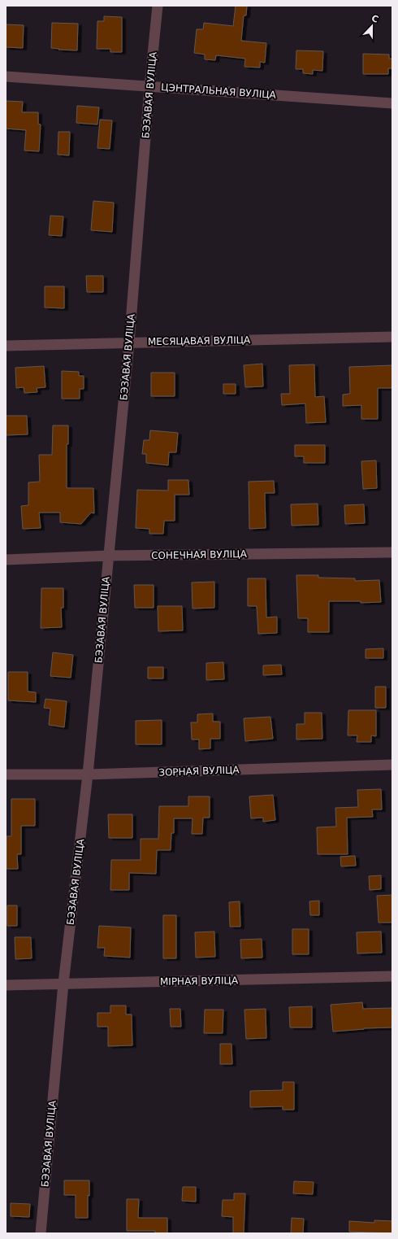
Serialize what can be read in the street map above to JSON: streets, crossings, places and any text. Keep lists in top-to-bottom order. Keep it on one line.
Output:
{"streets":{"street":["ЦЭНТРАЛЬНАЯ ВУЛІЦА","БЭЗАВАЯ ВУЛІЦА","МЕСЯЦАВАЯ ВУЛІЦА","СОНЕЧНАЯ ВУЛІЦА","ЗОРНАЯ ВУЛІЦА","МІРНАЯ ВУЛІЦА"]},"crossings":[["ЦЭНТРАЛЬНАЯ ВУЛІЦА","БЭЗАВАЯ ВУЛІЦА"],["БЭЗАВАЯ ВУЛІЦА","МЕСЯЦАВАЯ ВУЛІЦА"],["БЭЗАВАЯ ВУЛІЦА","СОНЕЧНАЯ ВУЛІЦА"],["БЭЗАВАЯ ВУЛІЦА","ЗОРНАЯ ВУЛІЦА"],["БЭЗАВАЯ ВУЛІЦА","МІРНАЯ ВУЛІЦА"]],"north":"top"}
